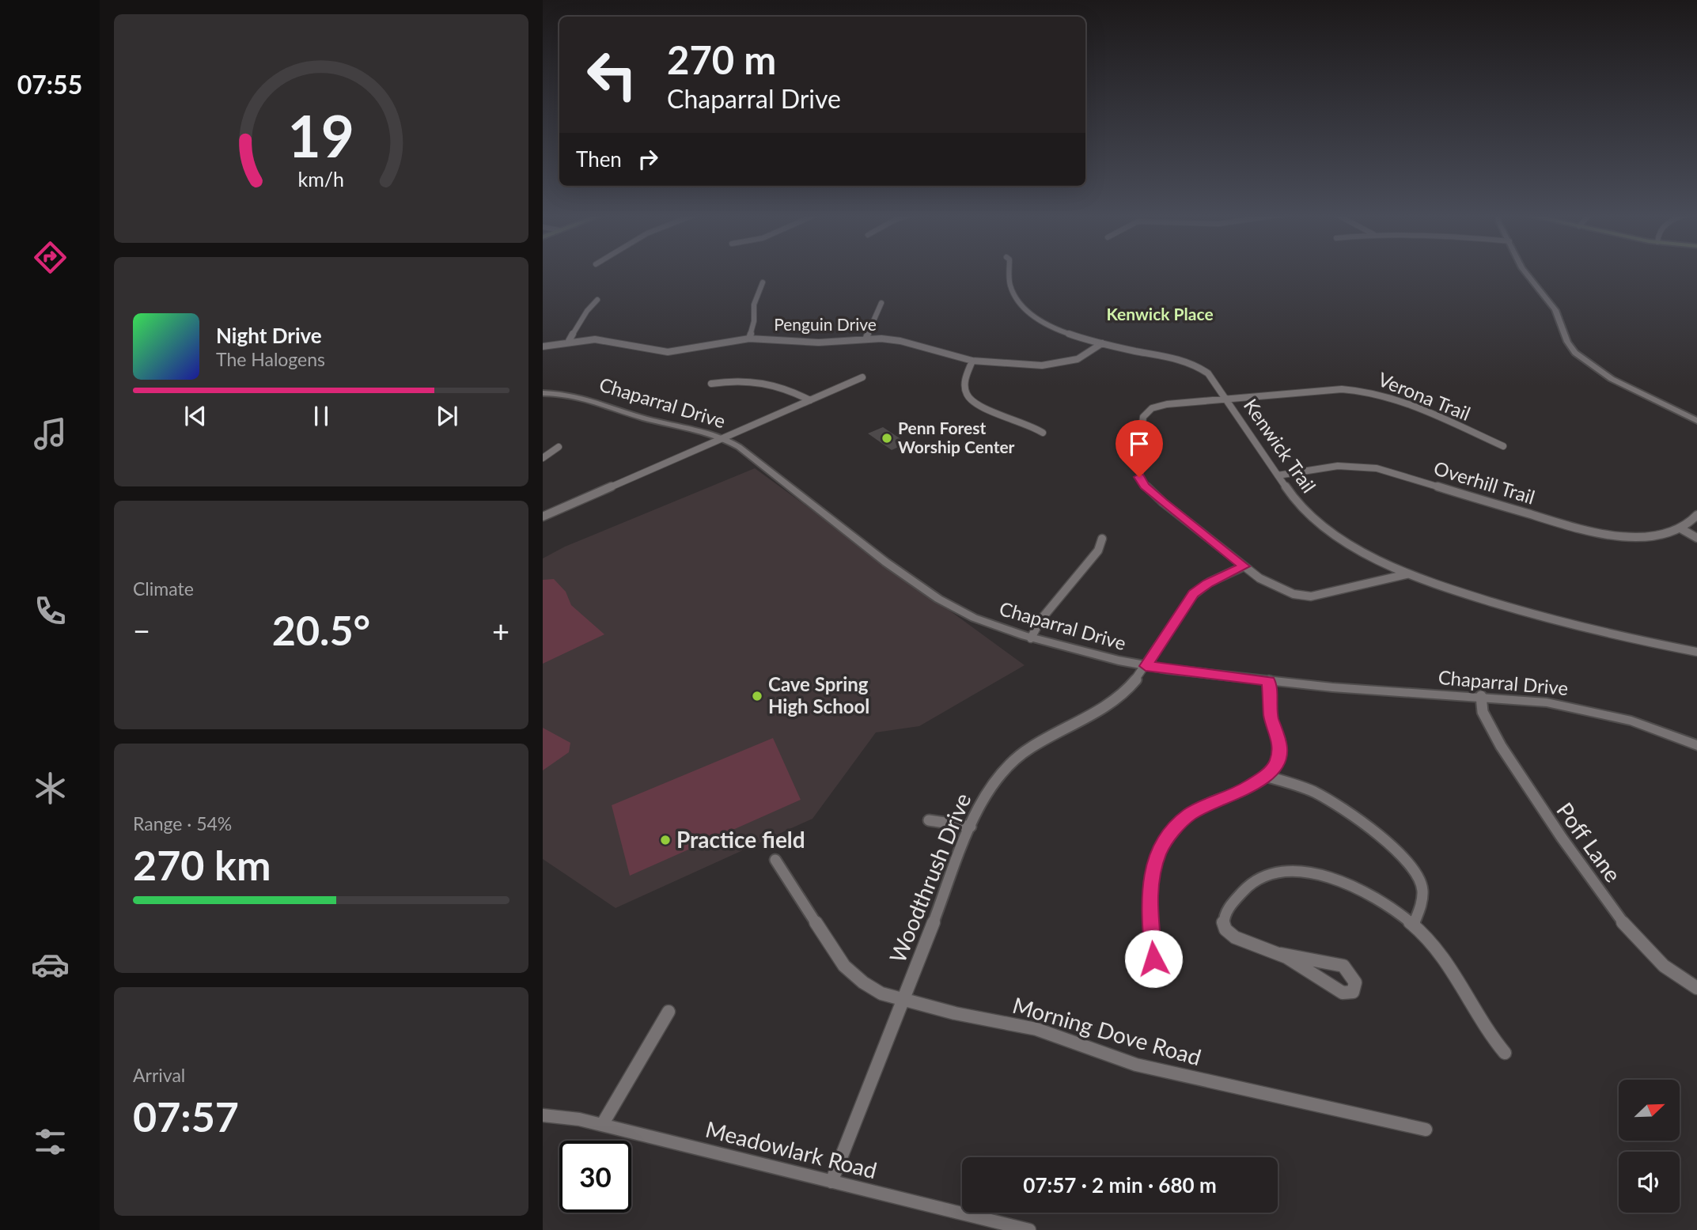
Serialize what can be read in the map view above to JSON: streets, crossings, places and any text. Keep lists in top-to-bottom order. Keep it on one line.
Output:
{"streets":{"street":["Penguin Drive","Verona Trail","Chaparral Drive","Kenwick Trail","Overhill Trail","Poff Lane","Woodthrush Drive","Morning Dove Road","Meadowlark Road"]},"crossings":[["Penguin Drive","Kenwick Trail"],["Verona Trail","Kenwick Trail"],["Verona Trail","Woodthrush Drive"],["Chaparral Drive","Poff Lane"],["Chaparral Drive","Woodthrush Drive"],["Kenwick Trail","Overhill Trail"],["Woodthrush Drive","Morning Dove Road"],["Woodthrush Drive","Meadowlark Road"]],"districts":["Kenwick Place"],"places":["Penn Forest Worship Center","Cave Spring High School","Practice field"],"north":"top right","page":{"tabs":"07:55","turn":["270 m","Chaparral Drive"],"then":"Then","song":["Night Drive","The Halogens"],"tile":["Climate",["Range · 54%","270 km"],["Arrival","07:57"]],"heat":["−","20.5°","+"],"limit":"30","trip":"07:57 · 2 min · 680 m","gauge":["19","km/h"]}}
